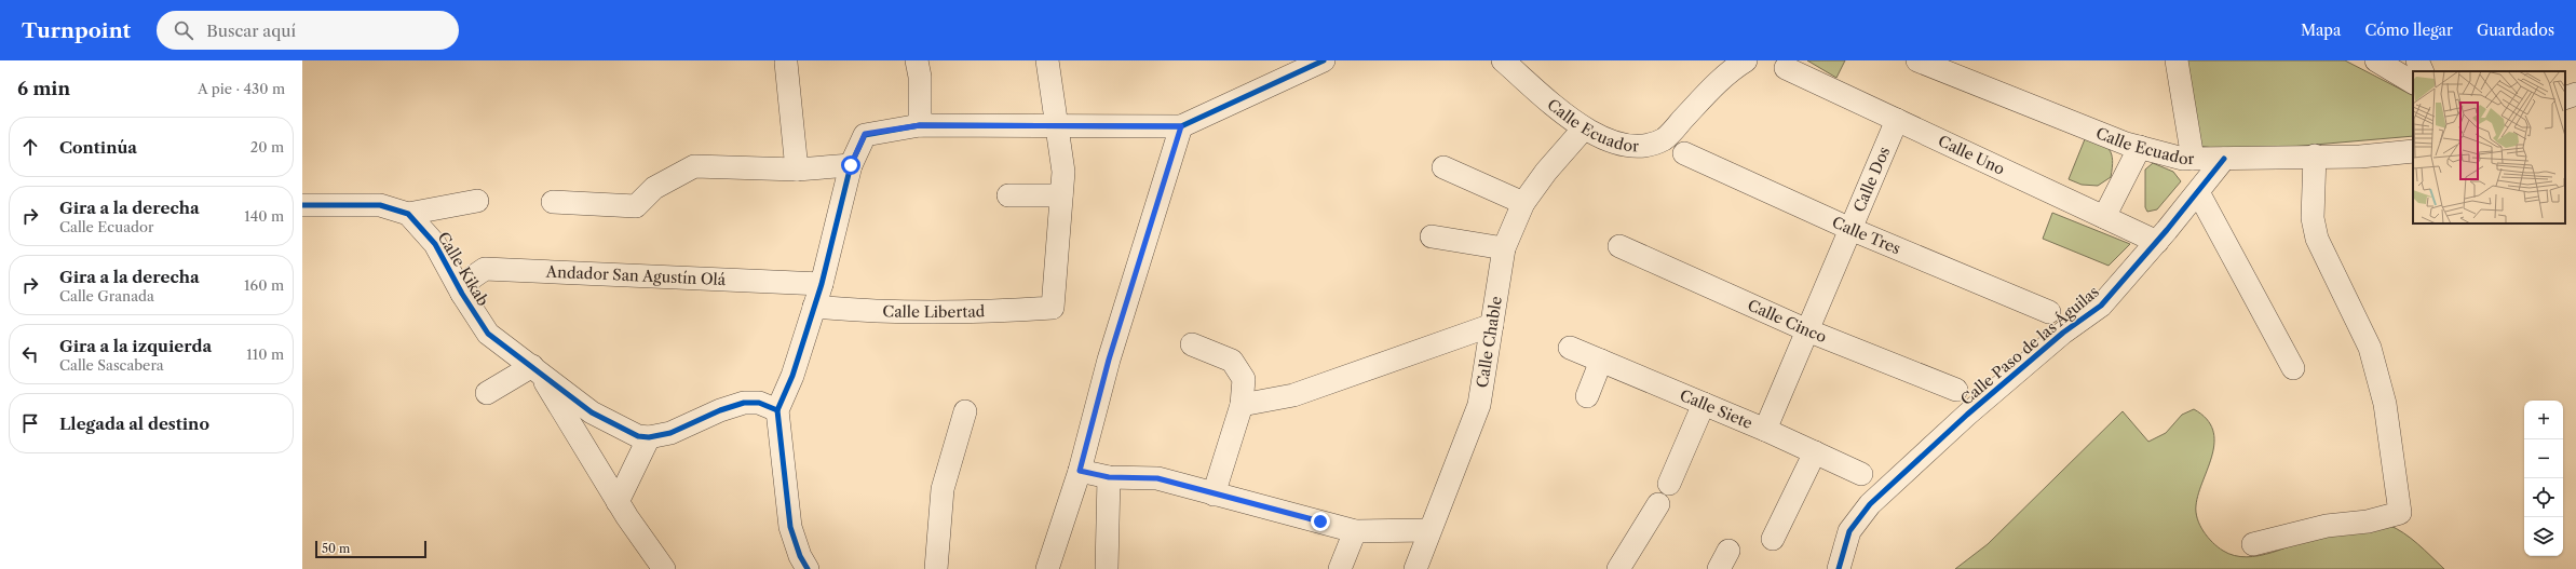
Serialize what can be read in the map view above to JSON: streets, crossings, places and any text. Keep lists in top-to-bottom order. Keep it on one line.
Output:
{"streets":{"street":["Calle Ecuador","Calle Uno","Calle Dos","Calle Tres","Calle Kikab","Andador San Agustín Olá","Calle Libertad","Calle Cinco","Calle Chable","Calle Paso de las Águilas","Calle Siete"]},"crossings":[["Calle Ecuador","Calle Chable"],["Calle Ecuador","Calle Paso de las Águilas"],["Calle Uno","Calle Dos"],["Calle Uno","Calle Paso de las Águilas"],["Calle Dos","Calle Tres"],["Calle Dos","Calle Cinco"],["Calle Dos","Calle Siete"],["Calle Kikab","Andador San Agustín Olá"]],"scale_bar":"50 m","page":{"header":"Turnpoint","search":"Buscar aquí","nav":["Mapa","Cómo llegar","Guardados"],"heading":["6 min","A pie · 430 m"],"list":[["Continúa","20 m"],["Gira a la derecha","Calle Ecuador","140 m"],["Gira a la derecha","Calle Granada","160 m"],["Gira a la izquierda","Calle Sascabera","110 m"],"Llegada al destino"],"map_buttons":["+","−"],"scale":"50 m"}}
